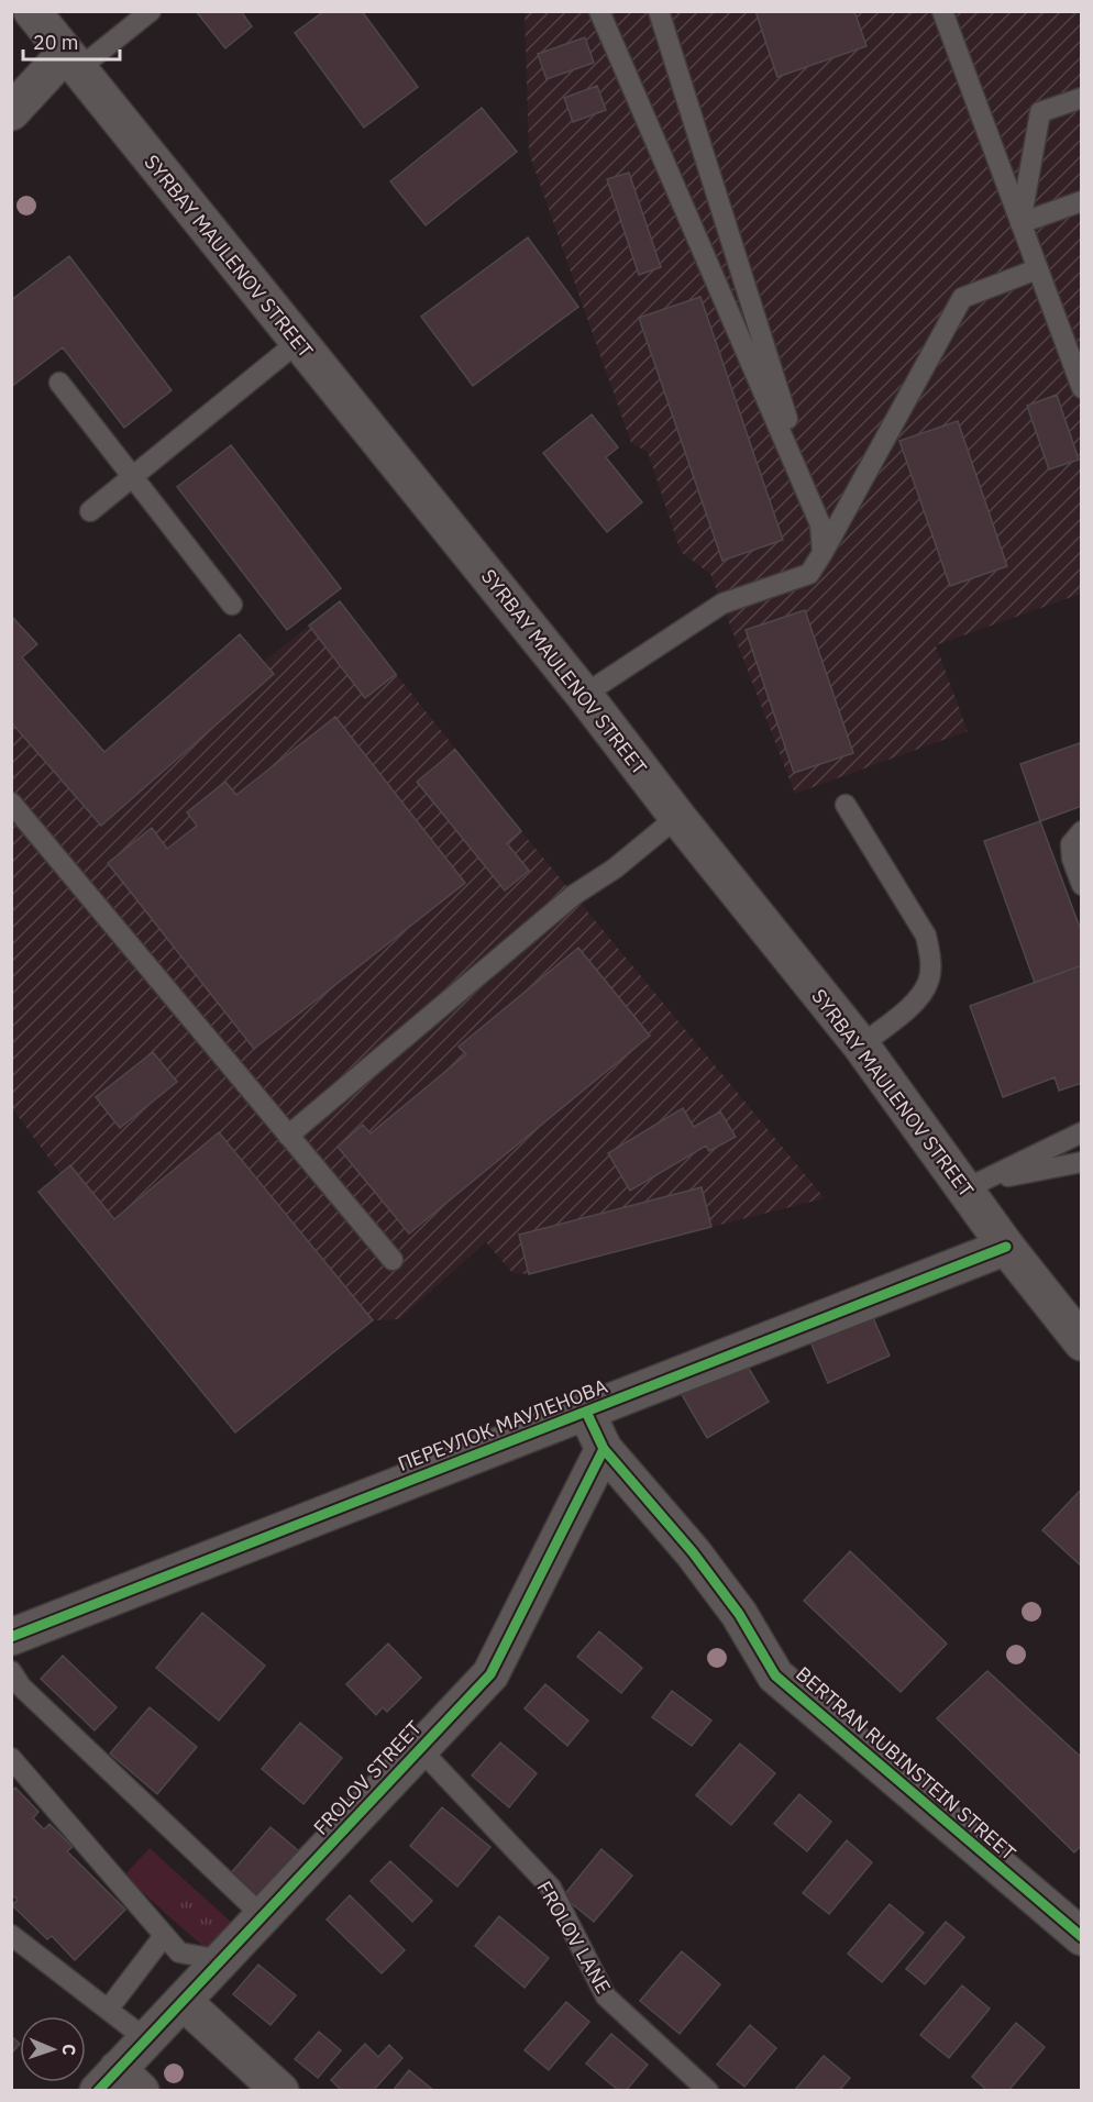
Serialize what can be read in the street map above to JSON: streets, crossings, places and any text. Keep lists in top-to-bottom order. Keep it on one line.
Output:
{"streets":{"street":["SYRBAY MAULENOV STREET","ПЕРЕУЛОК МАУЛЕНОВА","BERTRAN RUBINSTEIN STREET","FROLOV STREET"],"lane":["FROLOV LANE"]},"crossings":[["SYRBAY MAULENOV STREET","ПЕРЕУЛОК МАУЛЕНОВА"],["ПЕРЕУЛОК МАУЛЕНОВА","BERTRAN RUBINSTEIN STREET"],["BERTRAN RUBINSTEIN STREET","FROLOV STREET"],["FROLOV STREET","FROLOV LANE"]],"scale_bar":"20 m","north":"right"}
